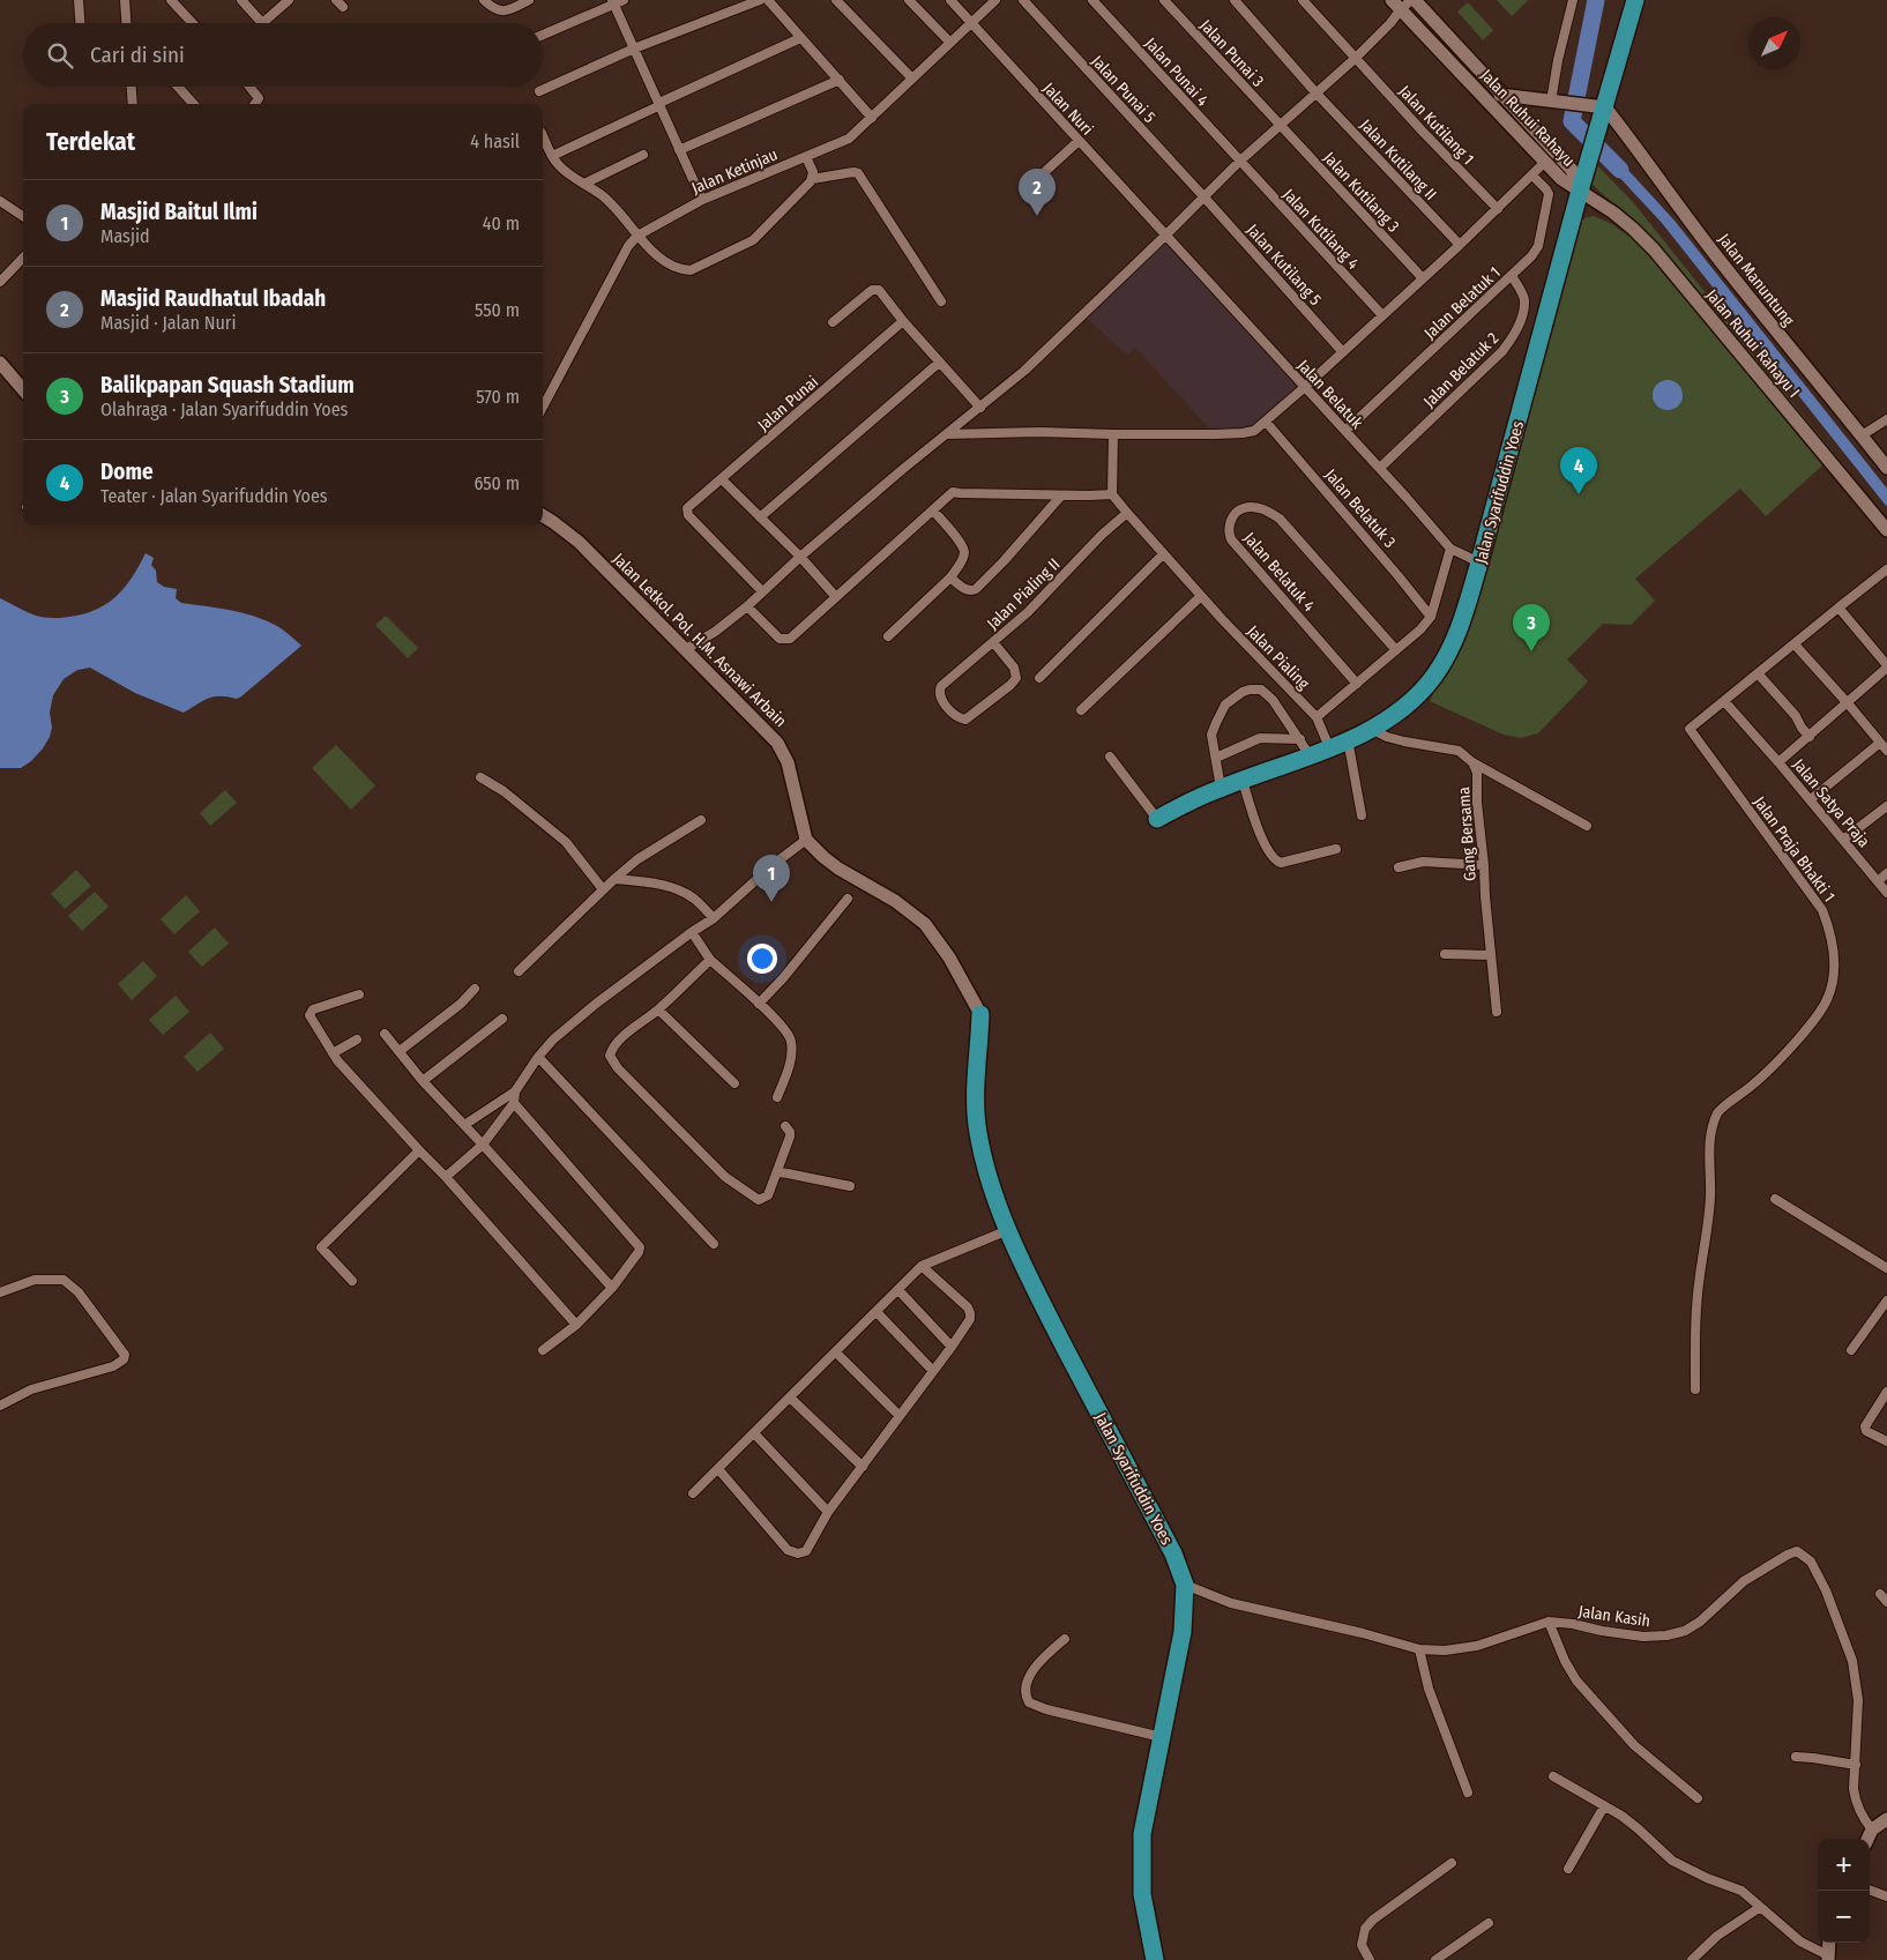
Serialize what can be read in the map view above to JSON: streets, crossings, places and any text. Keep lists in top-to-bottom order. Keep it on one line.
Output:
{"streets":{"highway":["Jalan Syarifuddin Yoes"],"street":["Jalan Punai 3","Jalan Punai 4","Jalan Punai 5","Jalan Nuri","Jalan Ruhui Rahayu","Jalan Kutilang 1","Jalan Kutilang II","Jalan Ketinjau","Jalan Kutilang 3","Jalan Kutilang 4","Jalan Kutilang 5","Jalan Manuntung","Jalan Belatuk 1","Jalan Ruhui Rahayu I","Jalan Belatuk 2","Jalan Belatuk","Jalan Punai","Jalan Belatuk 3","Jalan Belatuk 4","Jalan Pialing II","Jalan Letkol. Pol. H.M. Asnawi Arbain","Jalan Pialing","Jalan Satya Praja","Gang Bersama","Jalan Praja Bhakti 1","Jalan Kasih"]},"crossings":[["Jalan Punai 3","Jalan Kutilang 3"],["Jalan Punai 4","Jalan Kutilang 4"],["Jalan Punai 5","Jalan Kutilang 5"],["Jalan Nuri","Jalan Ketinjau"],["Jalan Nuri","Jalan Belatuk"],["Jalan Ruhui Rahayu","Jalan Manuntung"],["Jalan Ruhui Rahayu","Jalan Ruhui Rahayu I"],["Jalan Ruhui Rahayu","Jalan Syarifuddin Yoes"],["Jalan Manuntung","Jalan Syarifuddin Yoes"],["Jalan Belatuk 1","Jalan Belatuk 2"],["Jalan Belatuk 1","Jalan Belatuk"],["Jalan Ruhui Rahayu I","Jalan Syarifuddin Yoes"],["Jalan Belatuk 2","Jalan Belatuk"],["Jalan Belatuk","Jalan Syarifuddin Yoes"],["Jalan Syarifuddin Yoes","Jalan Kasih"],["Jalan Pialing II","Jalan Pialing"]],"north":"top right","page":{"search":"Cari di sini","heading":["Terdekat","4 hasil"],"pins":["2","4","3","1"],"list":[{"mark":"1","name":"Masjid Baitul Ilmi","note":"Masjid","value":"40 m"},{"mark":"2","name":"Masjid Raudhatul Ibadah","note":"Masjid · Jalan Nuri","value":"550 m"},{"mark":"3","name":"Balikpapan Squash Stadium","note":"Olahraga · Jalan Syarifuddin Yoes","value":"570 m"},{"mark":"4","name":"Dome","note":"Teater · Jalan Syarifuddin Yoes","value":"650 m"}],"map_buttons":["+","−"]}}
